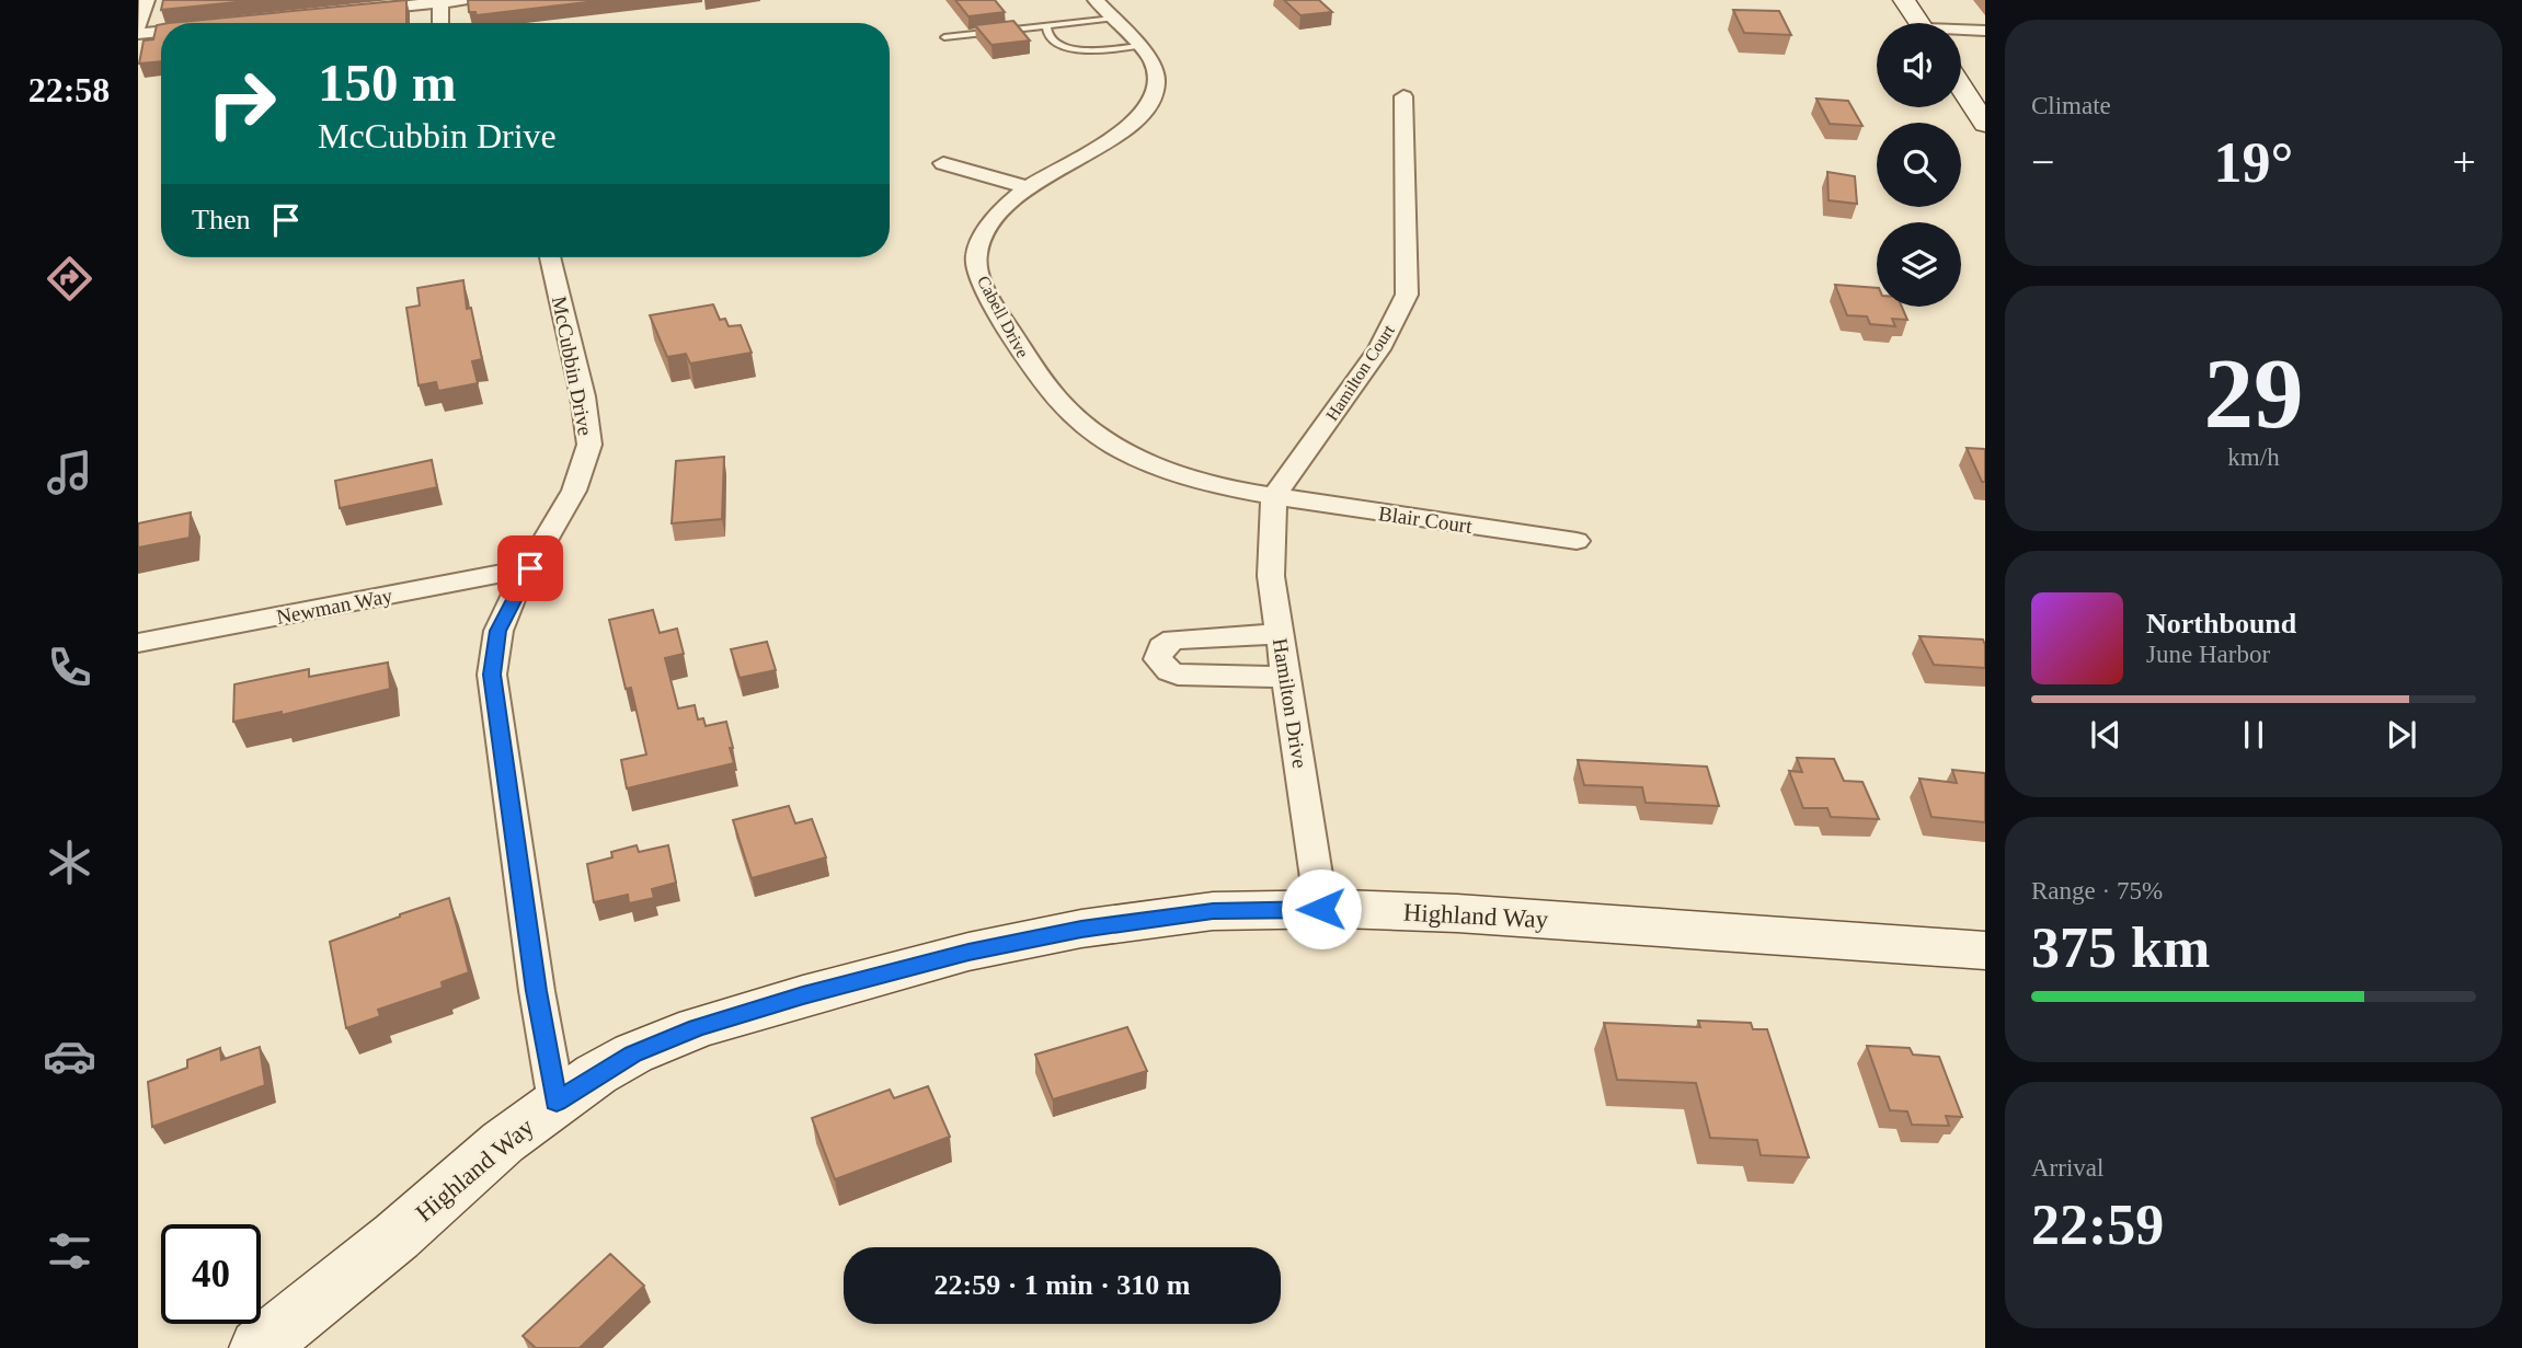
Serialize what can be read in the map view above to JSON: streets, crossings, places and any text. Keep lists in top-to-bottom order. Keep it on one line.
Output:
{"streets":{"street":["Cabell Drive","McCubbin Drive","Hamilton Court","Blair Court","Newman Way","Hamilton Drive","Highland Way"]},"crossings":[["Cabell Drive","Hamilton Court"],["Cabell Drive","Blair Court"],["Cabell Drive","Hamilton Drive"],["McCubbin Drive","Newman Way"],["McCubbin Drive","Highland Way"],["Hamilton Court","Blair Court"],["Hamilton Court","Hamilton Drive"],["Blair Court","Hamilton Drive"],["Hamilton Drive","Highland Way"]],"page":{"tabs":"22:58","tile":["Climate",["29","km/h"],["Range · 75%","375 km"],["Arrival","22:59"]],"turn":["150 m","McCubbin Drive"],"heat":["−","19°","+"],"then":"Then","song":["Northbound","June Harbor"],"limit":"40","trip":"22:59 · 1 min · 310 m"}}
